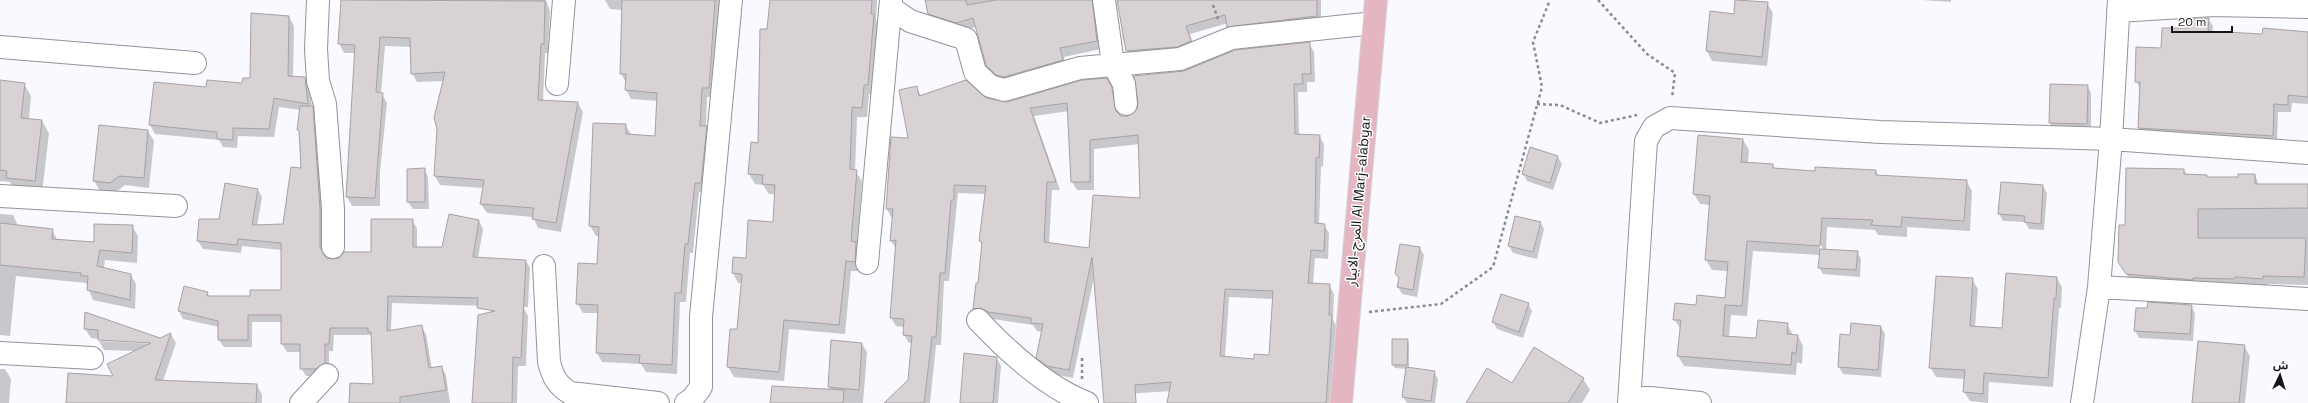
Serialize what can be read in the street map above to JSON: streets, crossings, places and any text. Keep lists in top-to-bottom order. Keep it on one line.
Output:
{"streets":{"main road":["المرج-الابيار Al Marj-alabyar"]},"scale_bar":"20 m","north":"top"}
